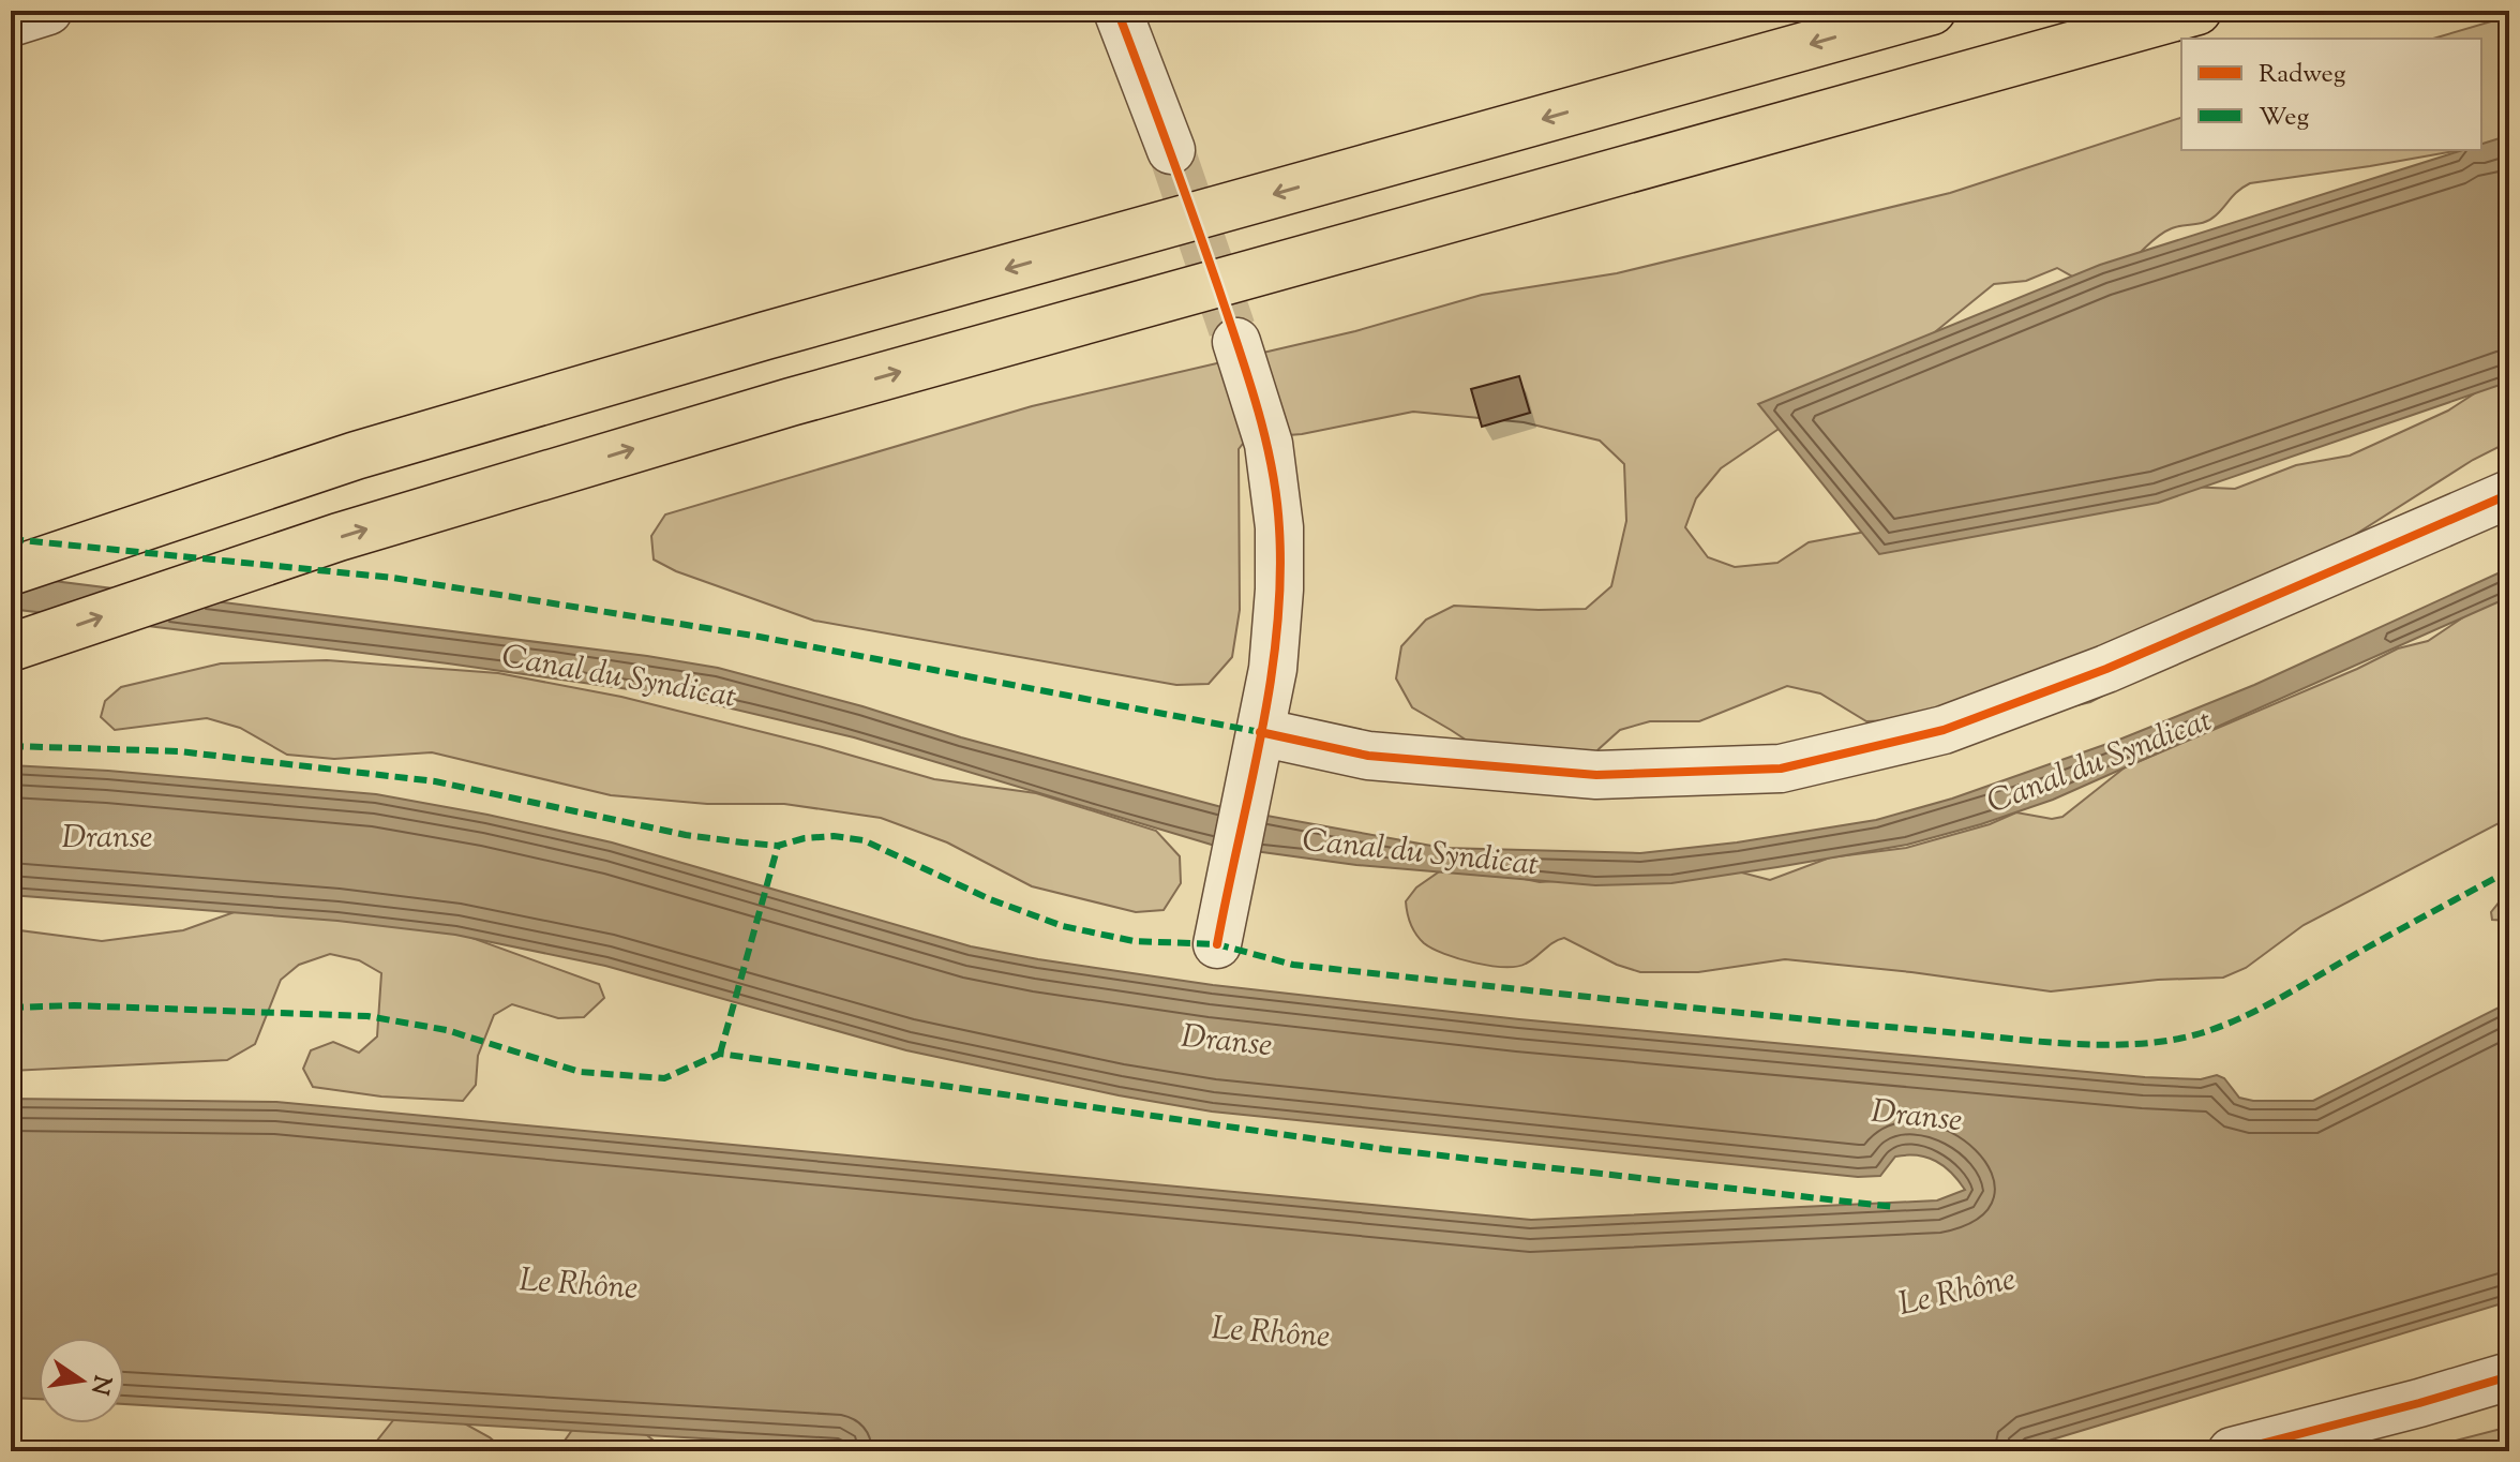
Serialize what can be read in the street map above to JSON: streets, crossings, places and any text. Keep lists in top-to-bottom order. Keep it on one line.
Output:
{"water":["Canal du Syndicat","Dranse","Le Rhône"],"legend":["Radweg","Weg"],"north":"right"}
